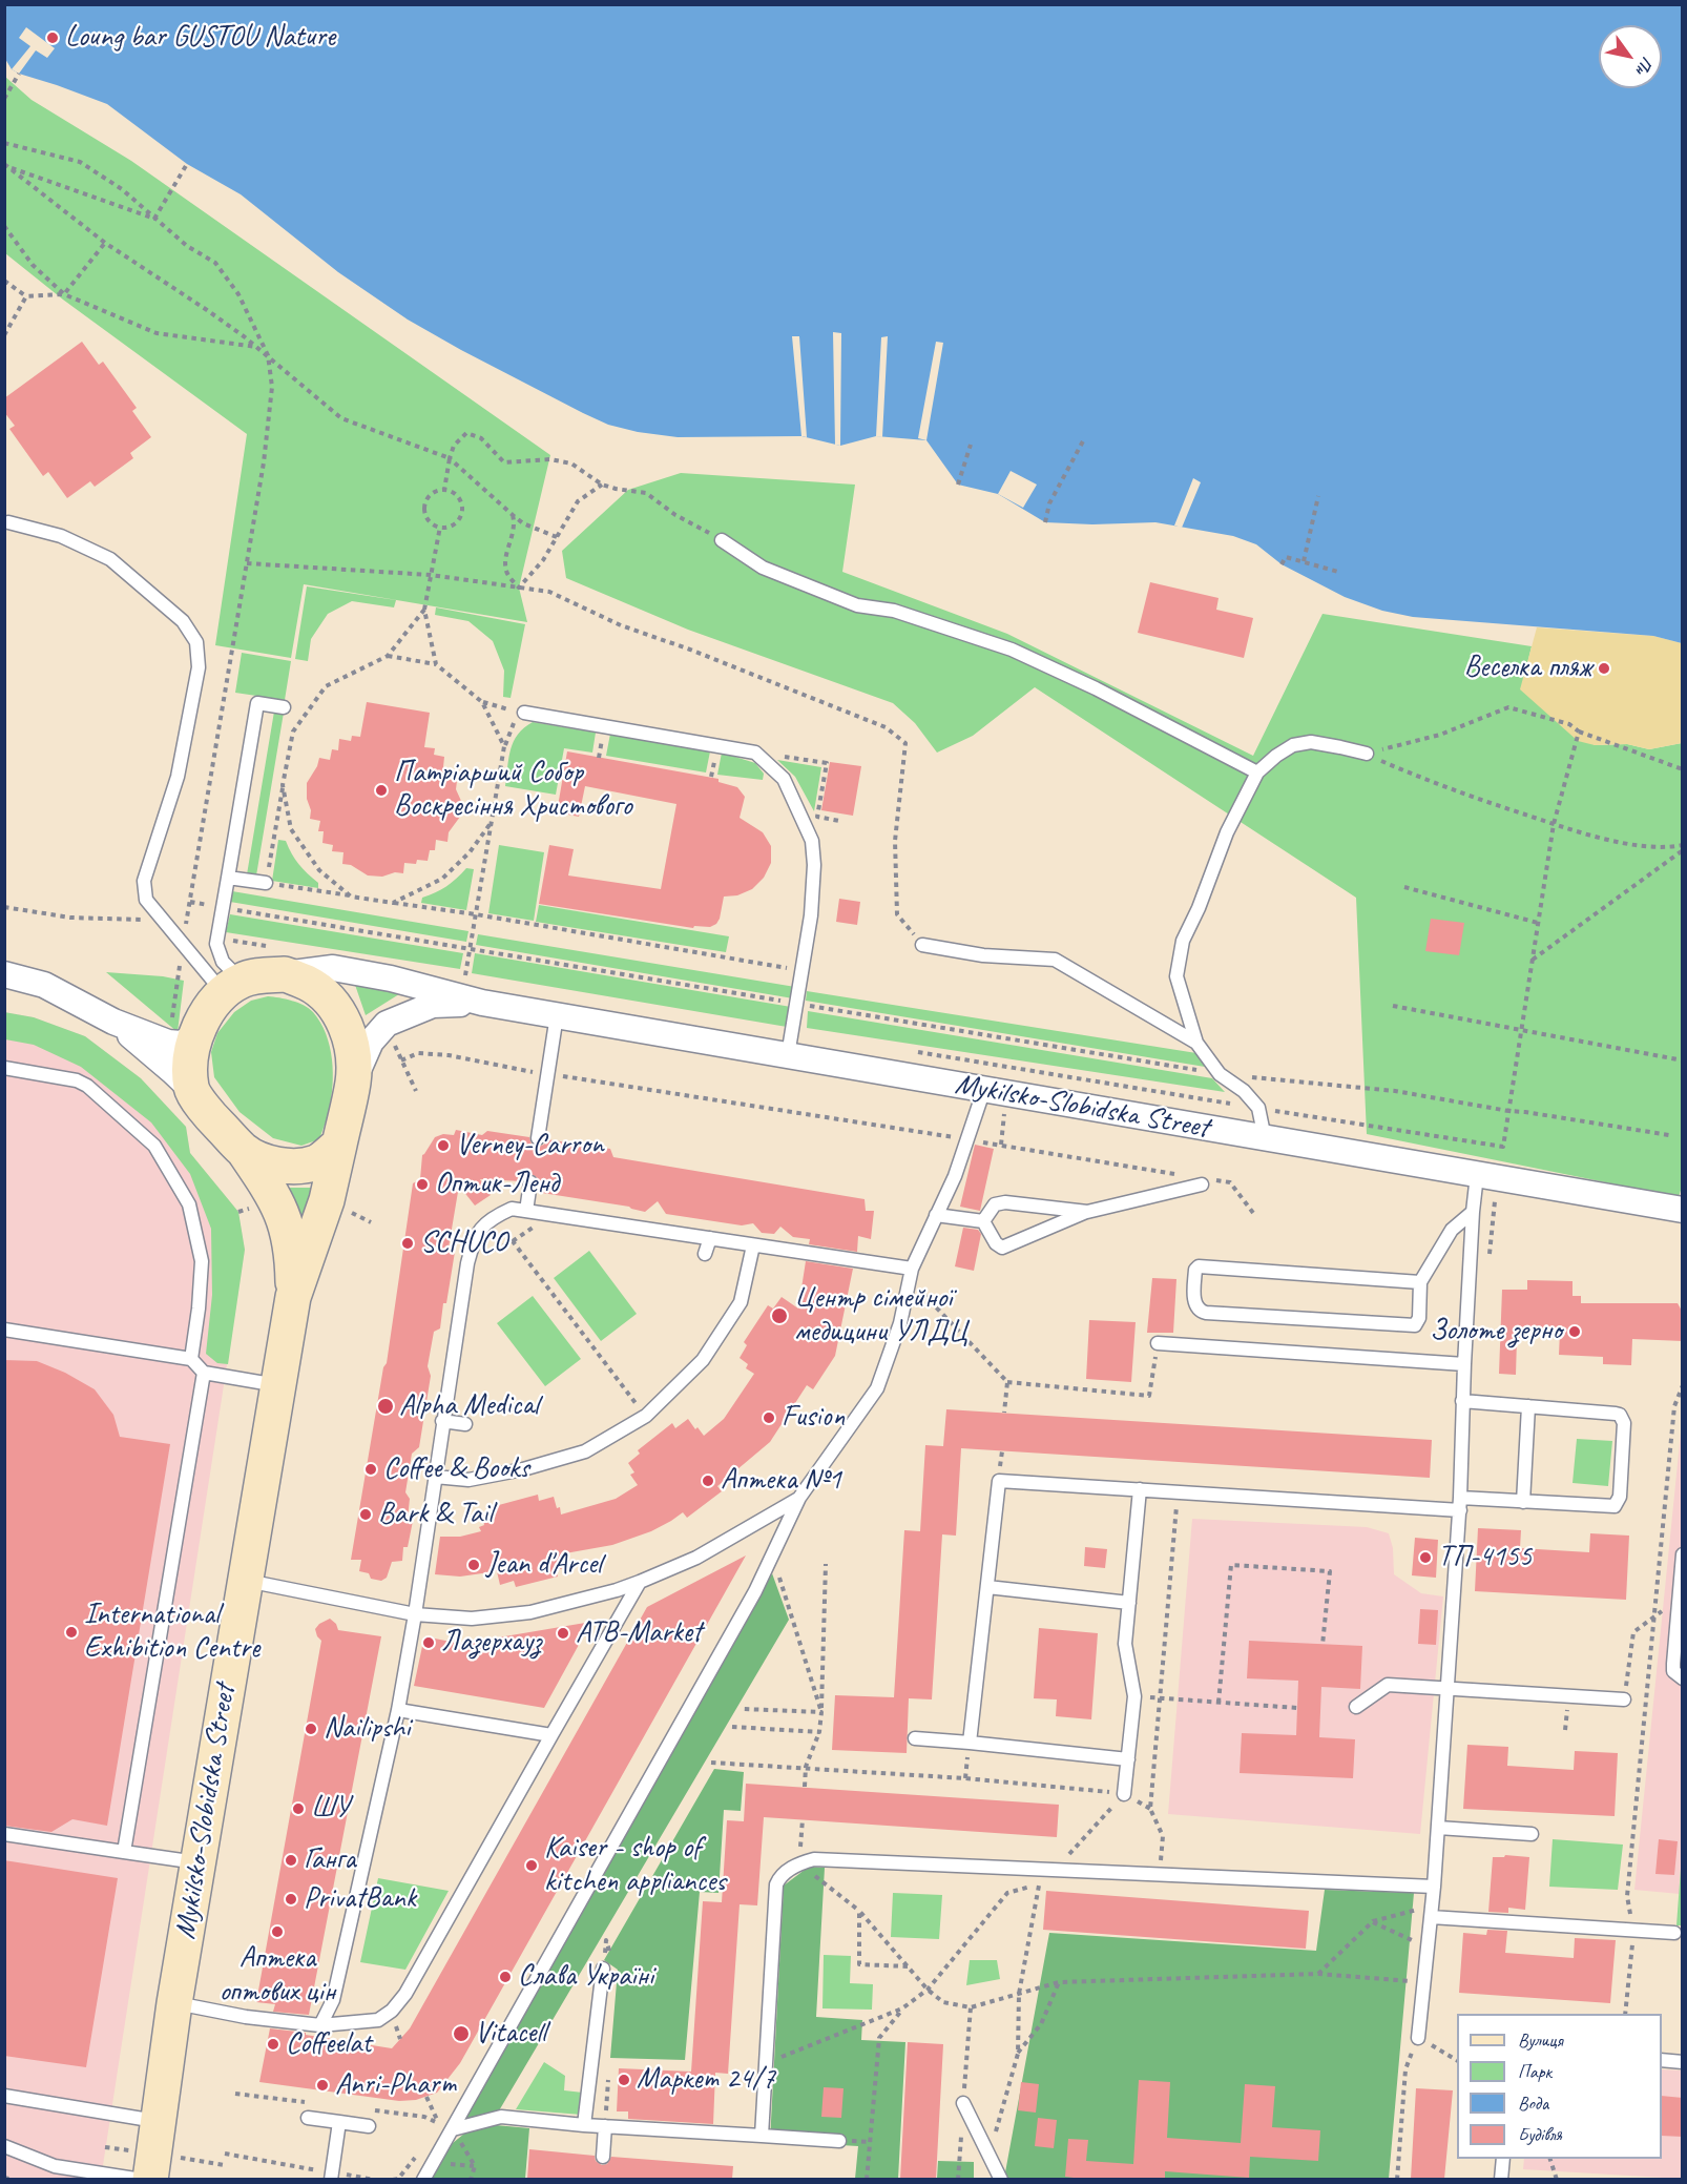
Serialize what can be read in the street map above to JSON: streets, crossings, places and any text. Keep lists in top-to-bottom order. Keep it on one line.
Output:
{"streets":{"street":["Mykilsko-Slobidska Street"]},"places":["Loung bar GUSTOU Nature","Веселка пляж","Патріарший Собор Воскресіння Христового","Verney-Carron","Оптик-Ленд","SCHUCO","Центр сімейної медицини УЛДЦ","Золоте зерно","Alpha Medical","Fusion","Coffee & Books","Аптека №1","Bark & Tail","ТП-4155","Jean d'Arcel","International Exhibition Centre","ATB-Market","Лазерхауз","Nailipshi","ШУ","Ганга","Kaiser - shop of kitchen appliances","PrivatBank","Аптека оптових цін","Слава Україні","Vitacell","Coffeelat","Маркет 24/7","Anri-Pharm"],"legend":["Вулиця","Парк","Вода","Будівля"],"north":"bottom right"}
